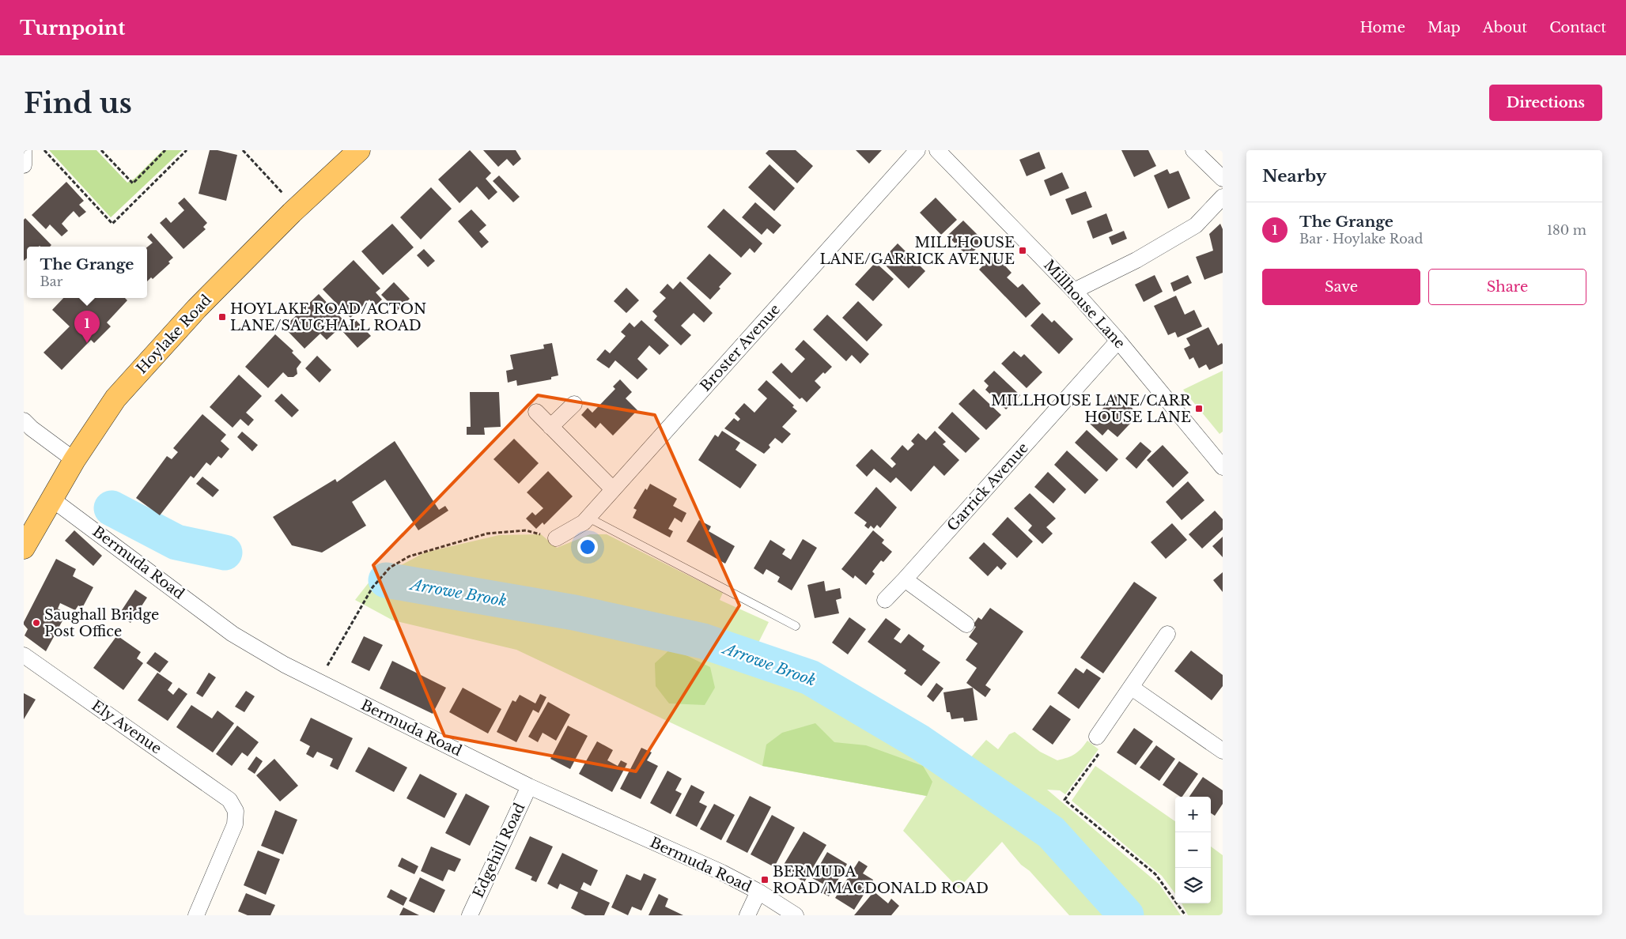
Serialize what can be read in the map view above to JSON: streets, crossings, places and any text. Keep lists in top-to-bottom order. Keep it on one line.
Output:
{"streets":{"main road":["Hoylake Road"],"street":["Millhouse Lane","Broster Avenue","Garrick Avenue","Bermuda Road","Ely Avenue","Edgehill Road"]},"crossings":[["Millhouse Lane","Garrick Avenue"],["Hoylake Road","Bermuda Road"],["Bermuda Road","Edgehill Road"]],"water":["Arrowe Brook"],"places":{"transit":["MILLHOUSE LANE/GARRICK AVENUE","HOYLAKE ROAD/ACTON LANE/SAUGHALL ROAD","MILLHOUSE LANE/CARR HOUSE LANE","BERMUDA ROAD/MACDONALD ROAD"],"other":["Saughall Bridge Post Office"]},"page":{"header":"Turnpoint","nav":["Home","Map","About","Contact"],"buttons":["Directions",["Save","Share"]],"title":"Find us","heading":"Nearby","list":[{"mark":"1","name":"The Grange","note":"Bar · Hoylake Road","value":"180 m"}],"popup":["The Grange","Bar"],"pins":"1","map_buttons":["+","−"]}}
